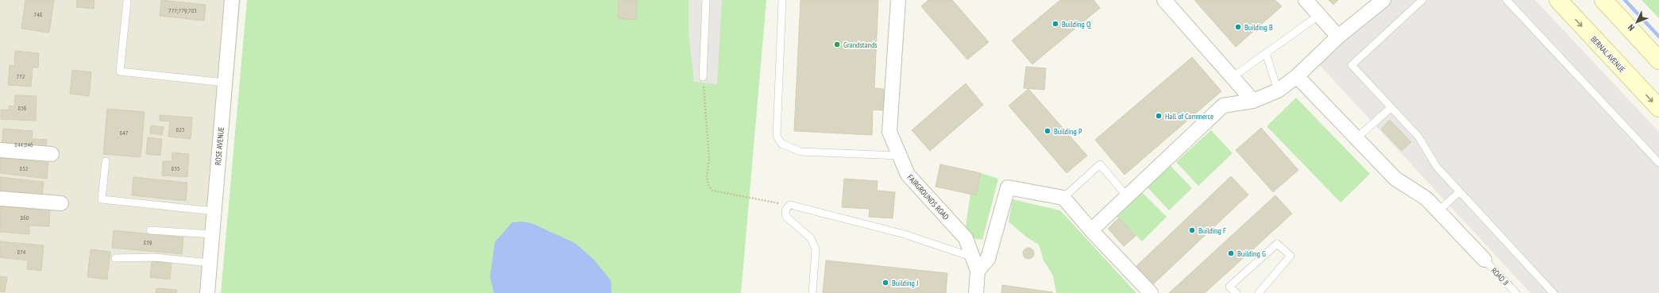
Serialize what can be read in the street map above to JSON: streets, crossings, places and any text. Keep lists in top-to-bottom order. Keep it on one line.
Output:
{"streets":{"main road":["BERNAL AVENUE"],"street":["ROSE AVENUE","FAIRGROUNDS ROAD"],"lane":["ROAD 8"]},"places":["Building Q","Building B","Grandstands","Hall of Commerce","Building P","Building F","Building G","Building J"],"house_numbers":["777;779;785","746","772","836","823","847","844;846","852","835","860","859","874"],"north":"bottom left"}
